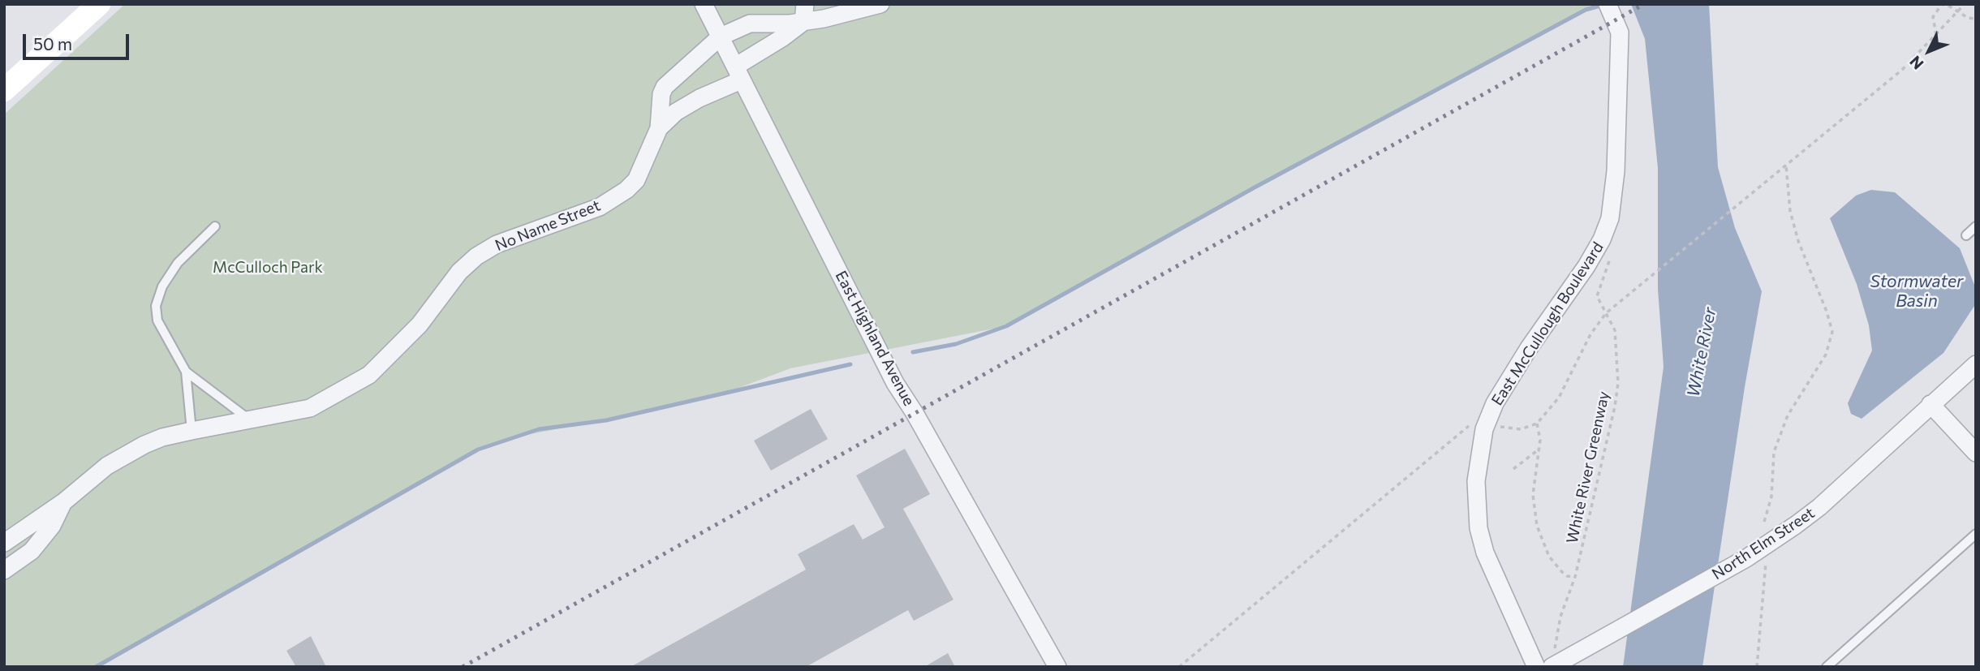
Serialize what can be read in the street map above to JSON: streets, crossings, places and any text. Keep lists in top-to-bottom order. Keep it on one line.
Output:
{"streets":{"street":["No Name Street","East McCullough Boulevard","East Highland Avenue","North Elm Street"],"path":["White River Greenway"]},"crossings":[["No Name Street","East Highland Avenue"]],"water":["Stormwater Basin","White River"],"parks":["McCulloch Park"],"scale_bar":"50 m","north":"bottom left"}
